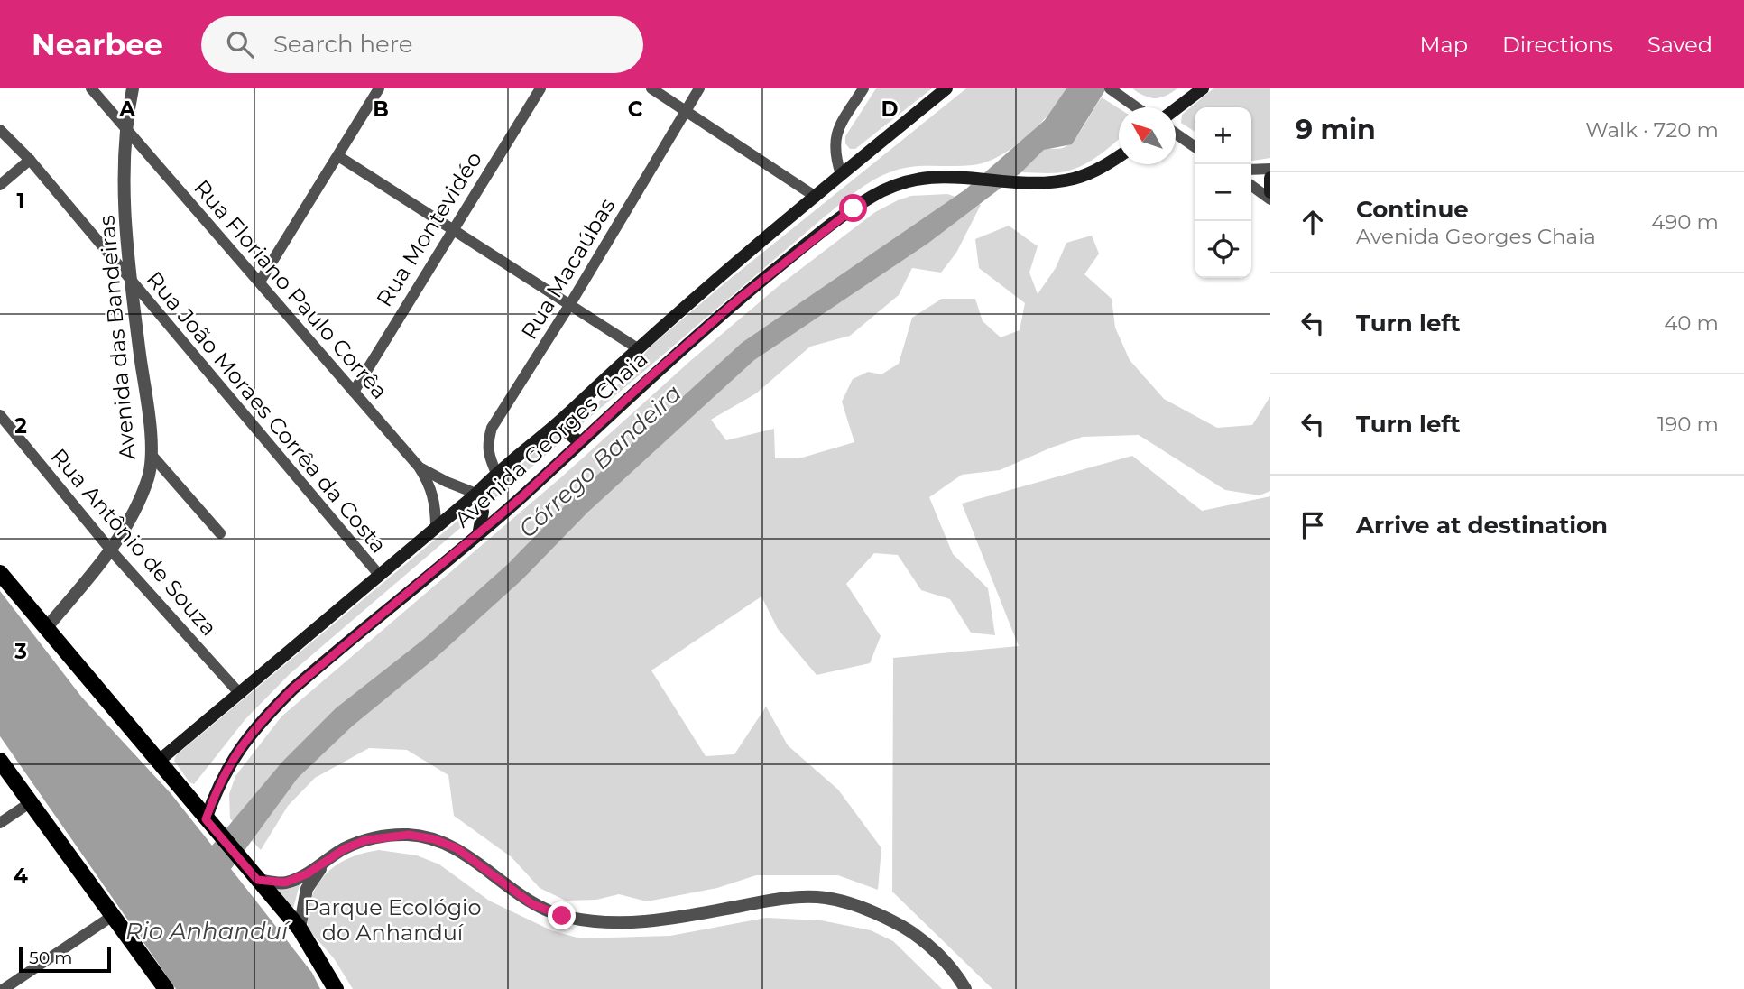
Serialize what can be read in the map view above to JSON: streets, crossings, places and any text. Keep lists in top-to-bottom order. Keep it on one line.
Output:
{"streets":{"main road":["Avenida Georges Chaia"],"street":["Rua Montevidéo","Rua Macaúbas","Rua Floriano Paulo Corrêa","Avenida das Bandeiras","Rua João Moraes Corrêa da Costa","Rua Antônio de Souza"]},"crossings":[["Rua Montevidéo","Rua Floriano Paulo Corrêa"],["Rua Macaúbas","Avenida Georges Chaia"],["Rua Floriano Paulo Corrêa","Avenida das Bandeiras"],["Rua Floriano Paulo Corrêa","Avenida Georges Chaia"],["Avenida das Bandeiras","Rua João Moraes Corrêa da Costa"],["Avenida das Bandeiras","Rua Antônio de Souza"],["Rua João Moraes Corrêa da Costa","Avenida Georges Chaia"],["Avenida Georges Chaia","Rua Antônio de Souza"]],"water":["Córrego Bandeira","Rio Anhanduí"],"parks":["Parque Ecológio do Anhanduí"],"scale_bar":"50 m","north":"top left","page":{"header":"Nearbee","search":"Search here","nav":["Map","Directions","Saved"],"heading":["9 min","Walk · 720 m"],"map_buttons":["+","−"],"list":[["Continue","Avenida Georges Chaia","490 m"],["Turn left","40 m"],["Turn left","190 m"],"Arrive at destination"],"scale":"50 m"},"grid":{"columns":["A","B","C","D"],"rows":["1","2","3","4"]}}
